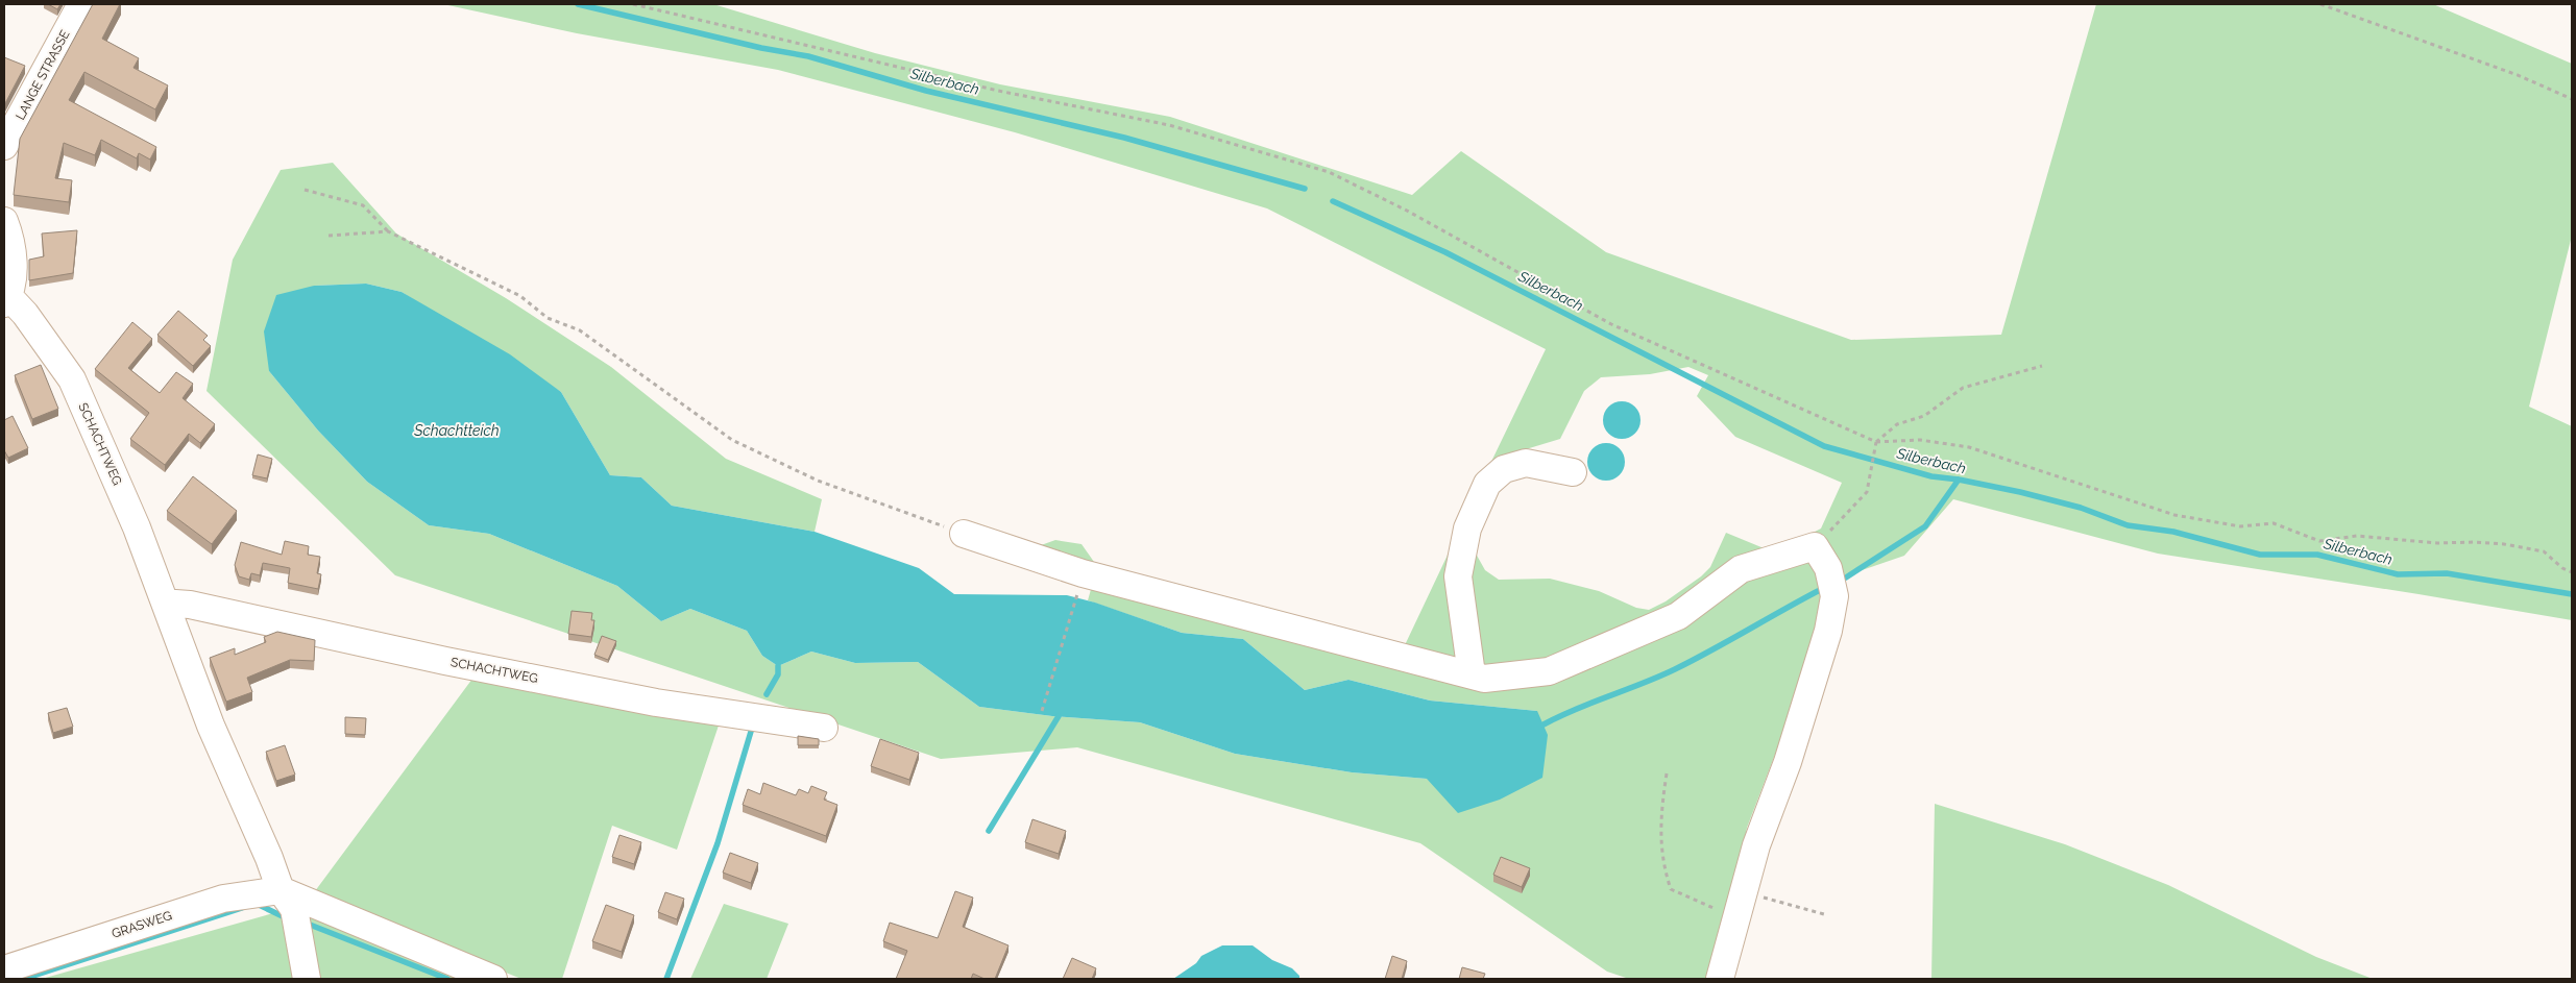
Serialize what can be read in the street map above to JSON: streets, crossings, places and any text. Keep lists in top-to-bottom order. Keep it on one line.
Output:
{"streets":{"street":["LANGE STRASSE","SCHACHTWEG","GRASWEG"]},"crossings":[["SCHACHTWEG","GRASWEG"]],"water":["Silberbach","Schachtteich"]}
